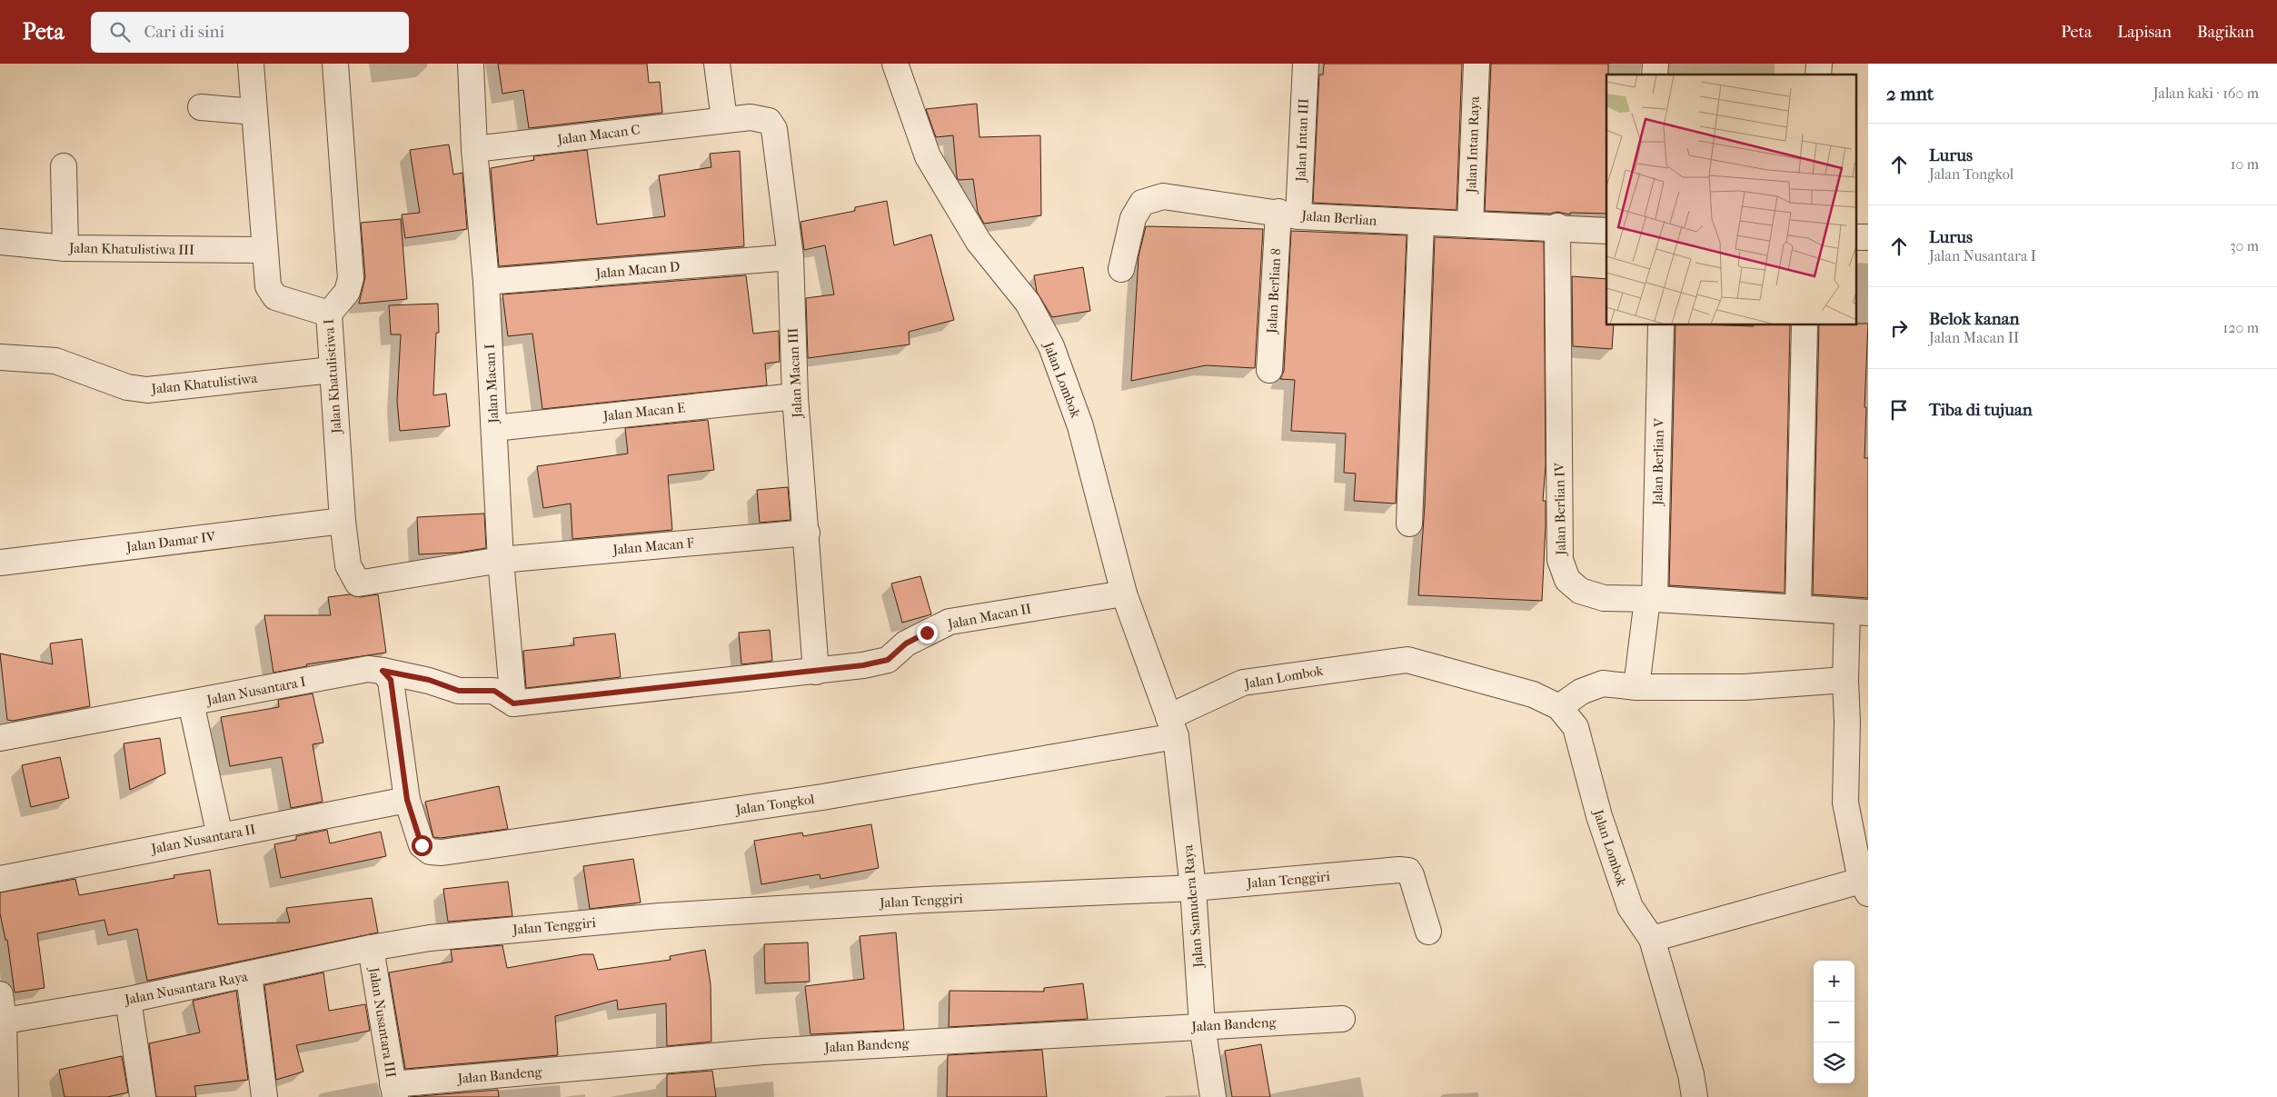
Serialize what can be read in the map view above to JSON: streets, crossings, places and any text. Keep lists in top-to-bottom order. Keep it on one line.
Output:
{"streets":{"street":["Jalan Macan C","Jalan Intan III","Jalan Intan Raya","Jalan Berlian","Jalan Khatulistiwa III","Jalan Macan D","Jalan Berlian 8","Jalan Macan III","Jalan Khatulistiwa I","Jalan Lombok","Jalan Khatulistiwa","Jalan Macan I","Jalan Macan E","Jalan Berlian V","Jalan Berlian IV","Jalan Damar IV","Jalan Macan F","Jalan Macan II","Jalan Nusantara I","Jalan Tongkol","Jalan Nusantara II","Jalan Tenggiri","Jalan Samudera Raya","Jalan Nusantara Raya","Jalan Nusantara III","Jalan Bandeng"]},"crossings":[["Jalan Macan C","Jalan Macan III"],["Jalan Macan C","Jalan Macan I"],["Jalan Intan III","Jalan Berlian"],["Jalan Intan III","Jalan Berlian 8"],["Jalan Intan Raya","Jalan Berlian"],["Jalan Berlian","Jalan Berlian 8"],["Jalan Berlian","Jalan Berlian IV"],["Jalan Khatulistiwa III","Jalan Khatulistiwa I"],["Jalan Macan D","Jalan Macan III"],["Jalan Macan D","Jalan Macan I"],["Jalan Macan III","Jalan Macan E"],["Jalan Macan III","Jalan Macan F"],["Jalan Macan III","Jalan Macan II"],["Jalan Khatulistiwa I","Jalan Khatulistiwa"],["Jalan Khatulistiwa I","Jalan Macan I"],["Jalan Khatulistiwa I","Jalan Damar IV"],["Jalan Khatulistiwa I","Jalan Macan F"],["Jalan Lombok","Jalan Macan II"],["Jalan Lombok","Jalan Tongkol"],["Jalan Lombok","Jalan Samudera Raya"],["Jalan Macan I","Jalan Macan E"],["Jalan Macan I","Jalan Macan F"],["Jalan Macan I","Jalan Macan II"],["Jalan Berlian V","Jalan Berlian IV"],["Jalan Tongkol","Jalan Nusantara II"],["Jalan Tongkol","Jalan Samudera Raya"],["Jalan Tenggiri","Jalan Samudera Raya"],["Jalan Tenggiri","Jalan Nusantara Raya"],["Jalan Tenggiri","Jalan Nusantara III"],["Jalan Samudera Raya","Jalan Bandeng"],["Jalan Nusantara Raya","Jalan Nusantara III"],["Jalan Nusantara III","Jalan Bandeng"]],"page":{"header":"Peta","search":"Cari di sini","nav":["Peta","Lapisan","Bagikan"],"heading":["2 mnt","Jalan kaki · 160 m"],"list":[["Lurus","Jalan Tongkol","10 m"],["Lurus","Jalan Nusantara I","30 m"],["Belok kanan","Jalan Macan II","120 m"],"Tiba di tujuan"],"map_buttons":["+","−"]}}
